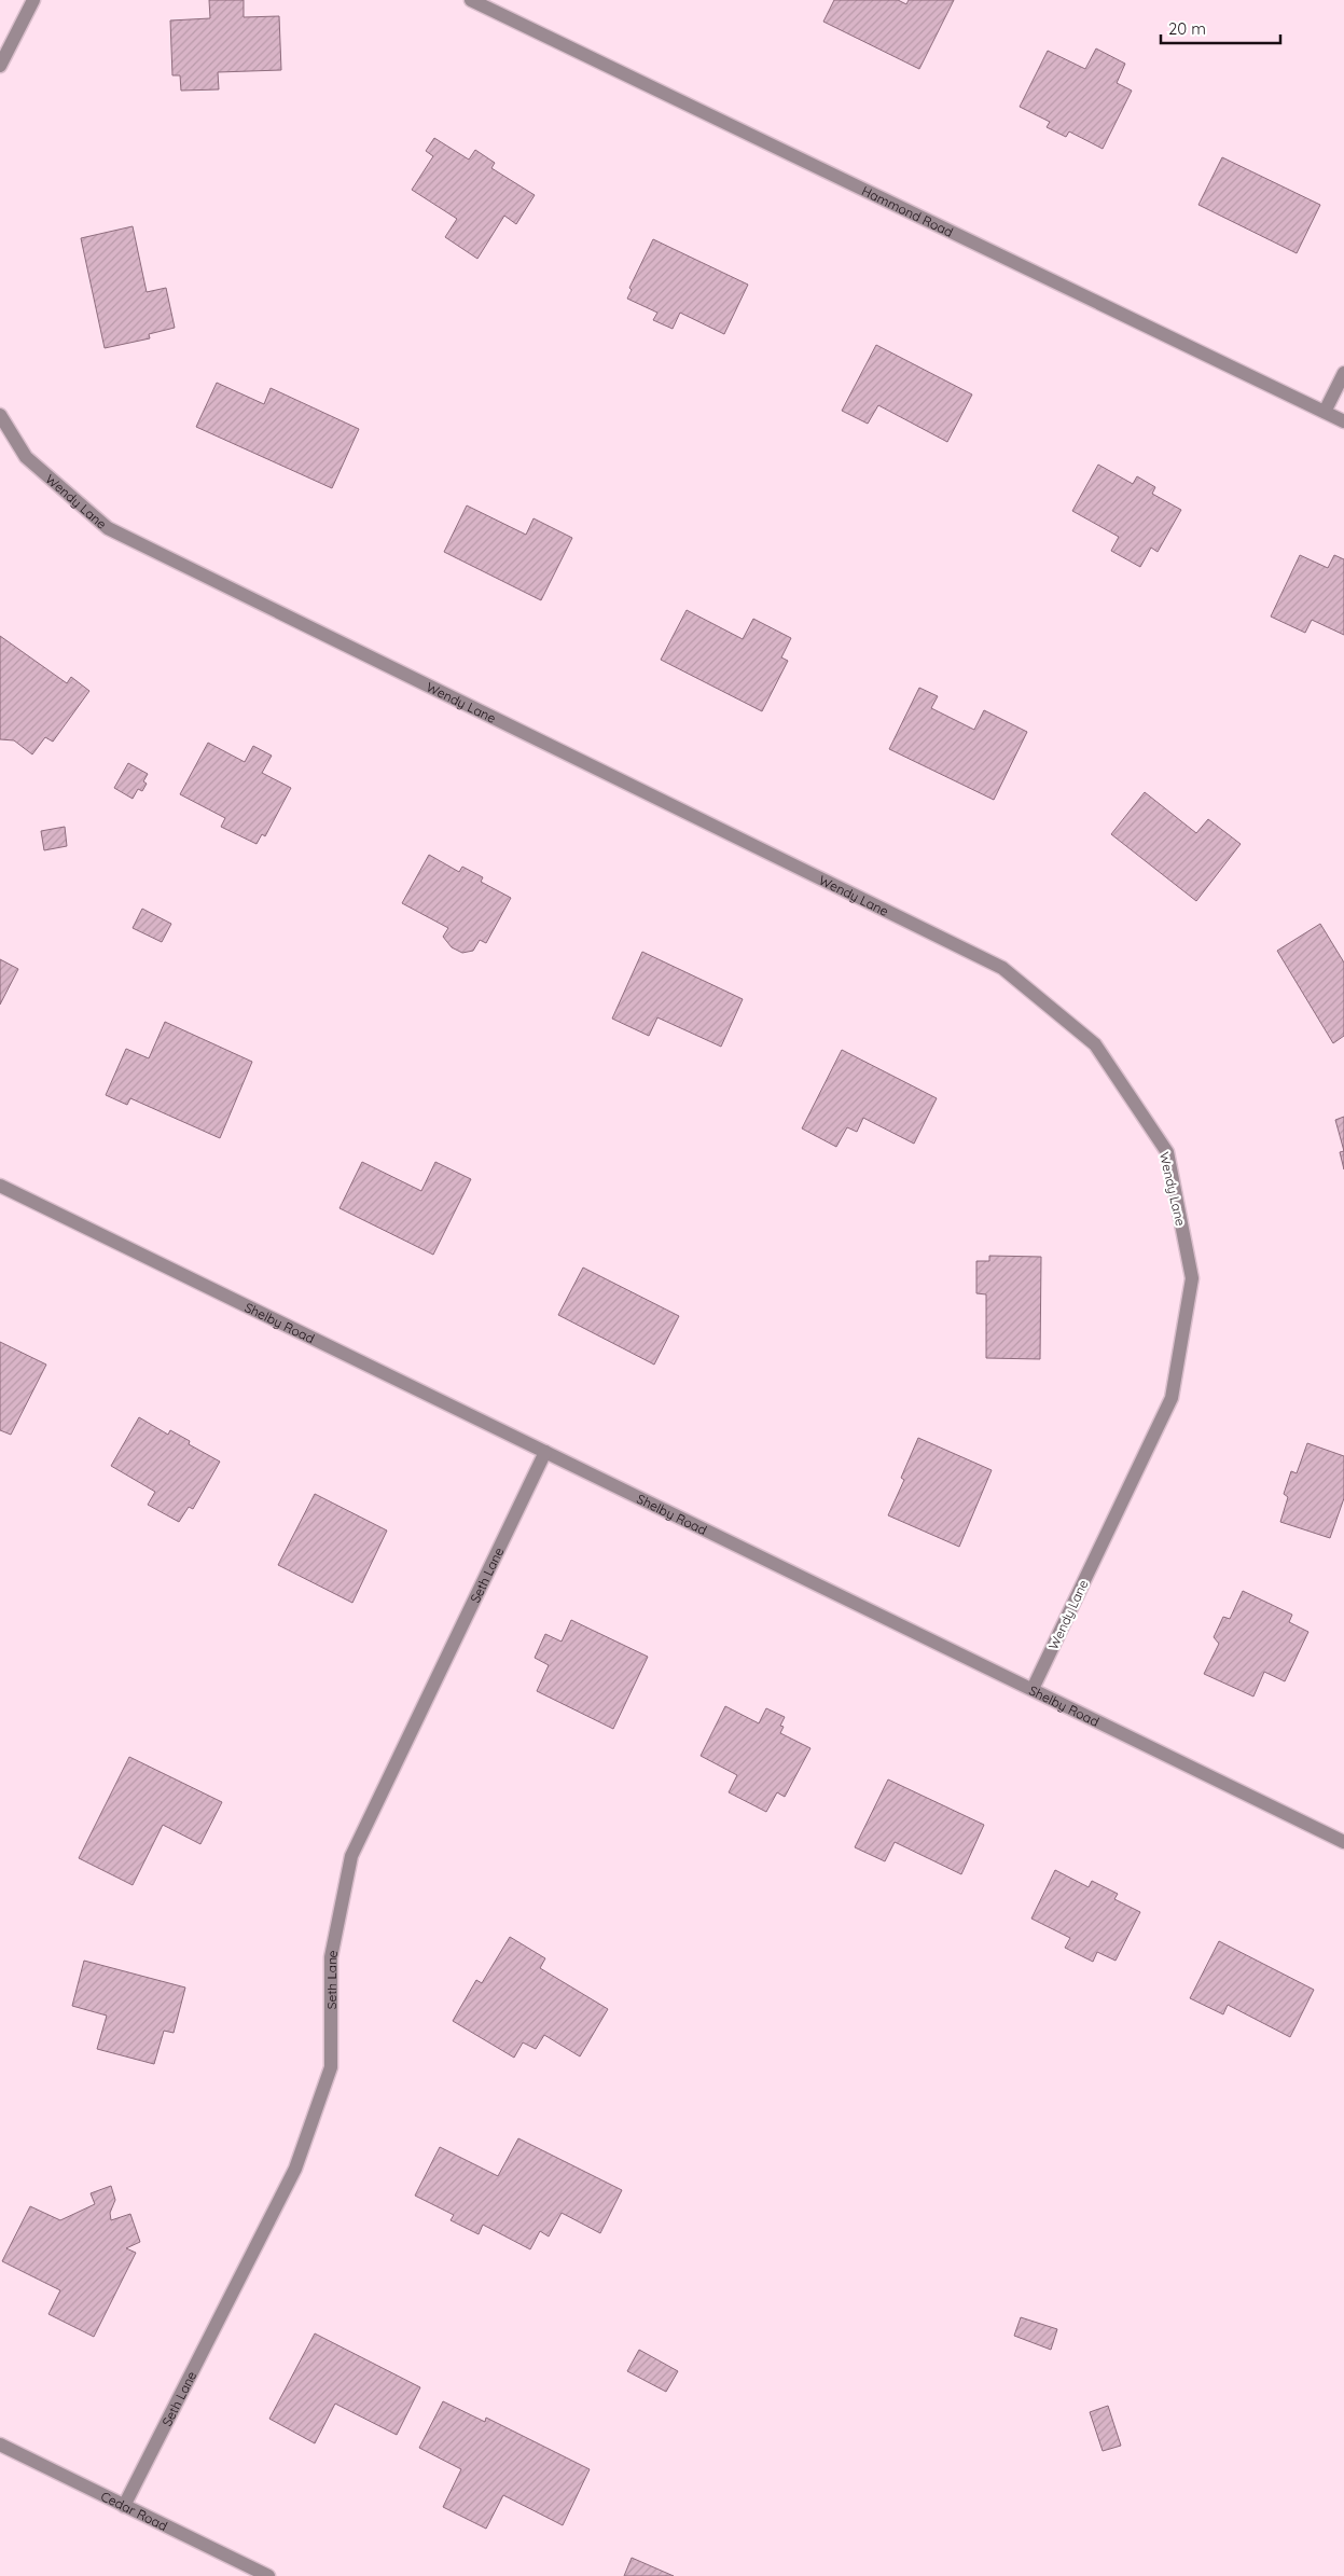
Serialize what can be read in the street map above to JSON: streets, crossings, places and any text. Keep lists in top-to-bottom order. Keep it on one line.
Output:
{"streets":{"street":["Hammond Road","Wendy Lane","Shelby Road","Seth Lane","Cedar Road"]},"crossings":[["Wendy Lane","Shelby Road"],["Shelby Road","Seth Lane"],["Seth Lane","Cedar Road"]],"scale_bar":"20 m"}
